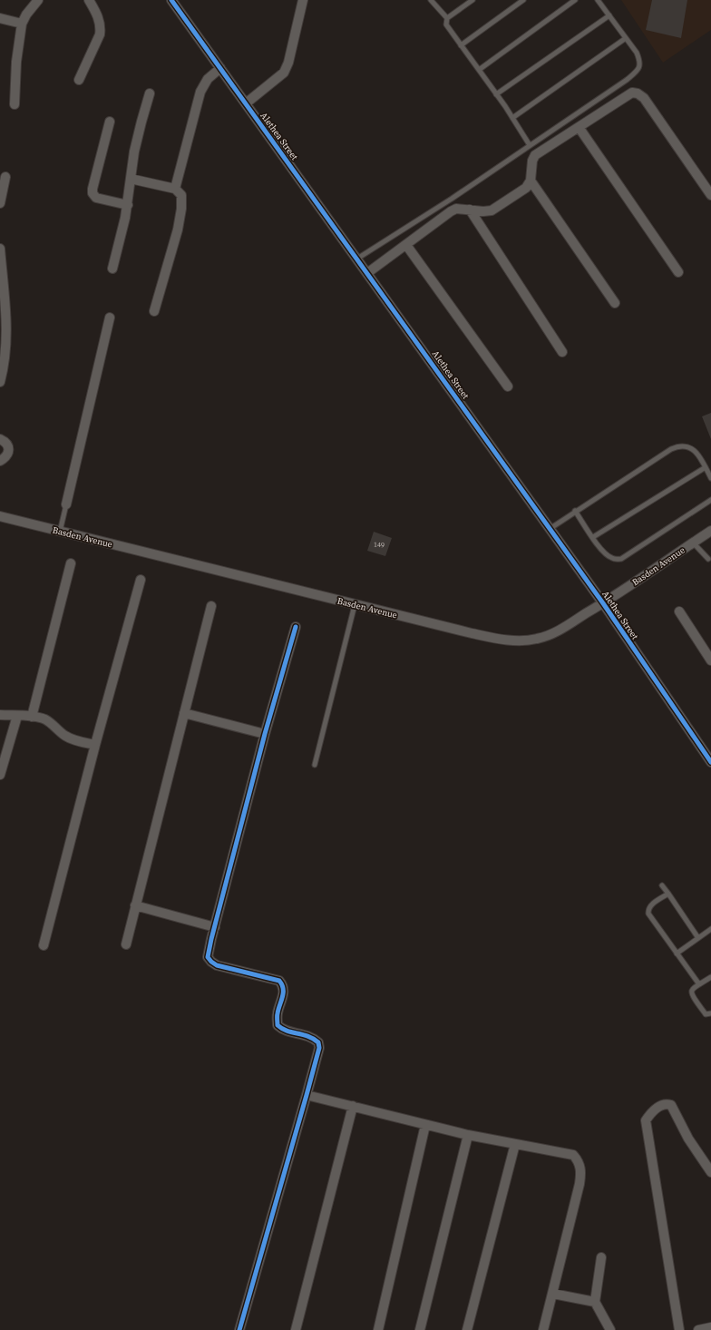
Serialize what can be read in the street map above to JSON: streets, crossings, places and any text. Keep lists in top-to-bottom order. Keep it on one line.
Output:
{"streets":{"street":["Alethea Street","Basden Avenue"]},"crossings":[["Alethea Street","Basden Avenue"]],"house_numbers":["149"]}
